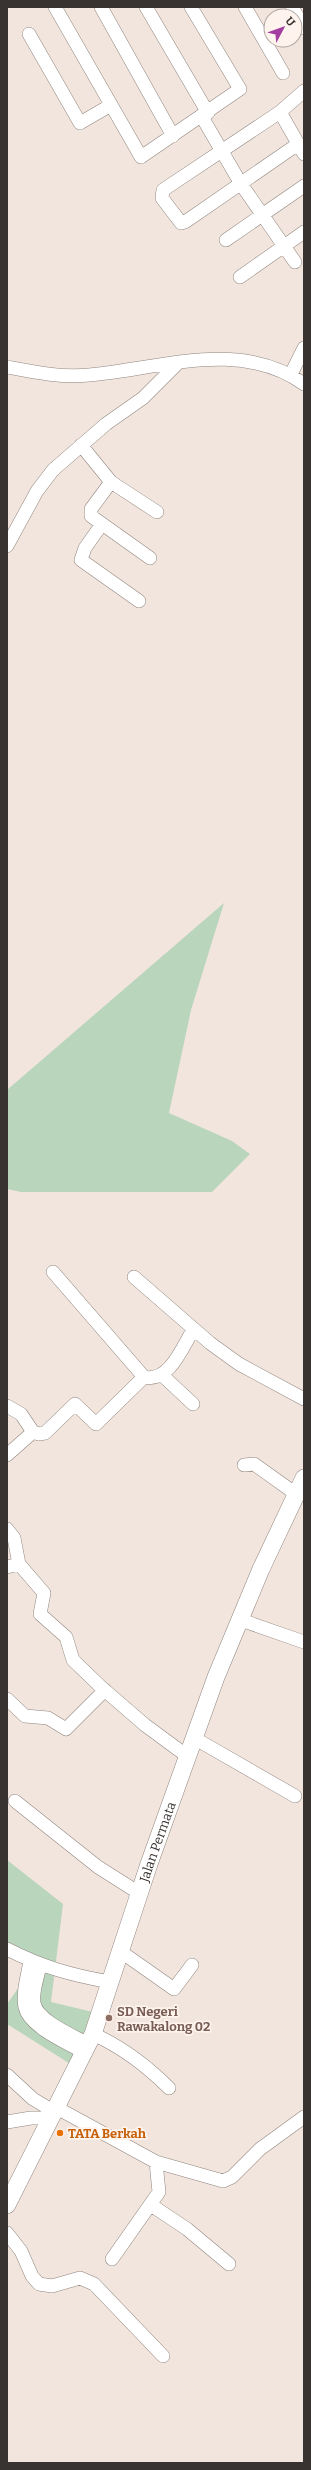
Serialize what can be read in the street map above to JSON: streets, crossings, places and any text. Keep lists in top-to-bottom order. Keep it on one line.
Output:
{"streets":{"main road":["Jalan Permata"]},"places":["SD Negeri Rawakalong 02","TATA Berkah"],"north":"top right"}
